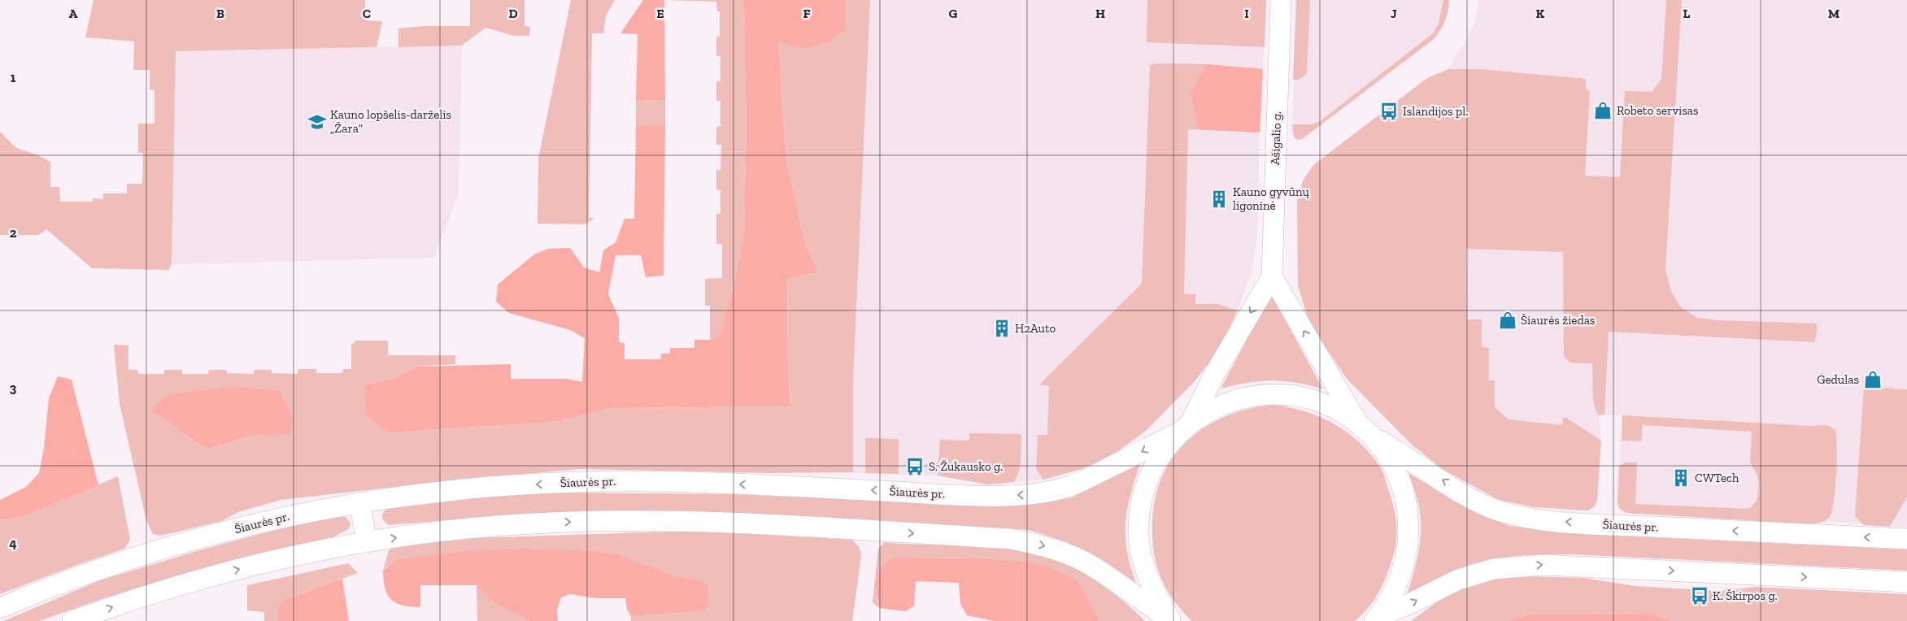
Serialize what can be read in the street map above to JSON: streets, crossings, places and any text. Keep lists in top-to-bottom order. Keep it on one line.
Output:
{"streets":{"main road":["Ašigalio g.","Šiaurės pr."]},"crossings":[["Ašigalio g.","Šiaurės pr."]],"one_way":["Ašigalio g."],"places":{"shop":["Robeto servisas","Šiaurės žiedas","Gedulas"],"bus stop":["Islandijos pl.","S. Žukausko g.","K. Škirpos g."],"school or university":["Kauno lopšelis-darželis „Žara“"],"building":["Kauno gyvūnų ligoninė","H2Auto","CWTech"]},"grid":{"columns":["A","B","C","D","E","F","G","H","I","J","K","L","M"],"rows":["1","2","3","4"]}}
